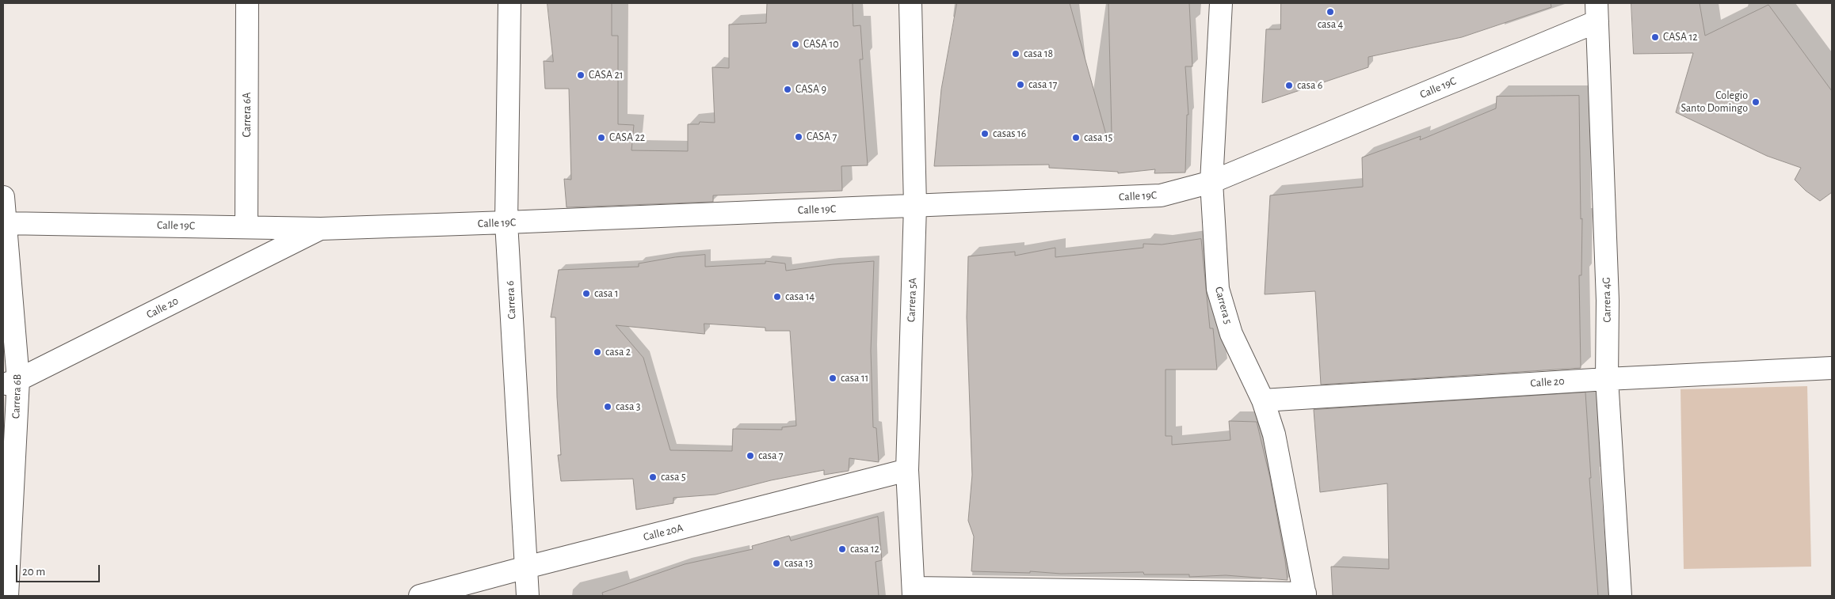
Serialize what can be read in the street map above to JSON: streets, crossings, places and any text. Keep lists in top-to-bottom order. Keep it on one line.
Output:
{"streets":{"street":["Calle 19C","Carrera 6A","Carrera 6","Carrera 5A","Carrera 4G","Carrera 5","Calle 20","Carrera 6B","Calle 20A"]},"crossings":[["Calle 19C","Carrera 6A"],["Calle 19C","Carrera 6"],["Calle 19C","Carrera 5A"],["Calle 19C","Carrera 4G"],["Calle 19C","Carrera 5"],["Calle 19C","Calle 20"],["Calle 19C","Carrera 6B"],["Carrera 6","Calle 20A"],["Carrera 5A","Calle 20A"],["Carrera 4G","Calle 20"],["Carrera 5","Calle 20"],["Calle 20","Carrera 6B"]],"places":["casa 4","CASA 12","CASA 10","casa 18","CASA 21","casa 17","casa 6","CASA 9","Colegio Santo Domingo","casas 16","CASA 7","CASA 22","casa 15","casa 1","casa 14","casa 2","casa 11","casa 3","casa 7","casa 5","casa 12","casa 13"],"scale_bar":"20 m"}
